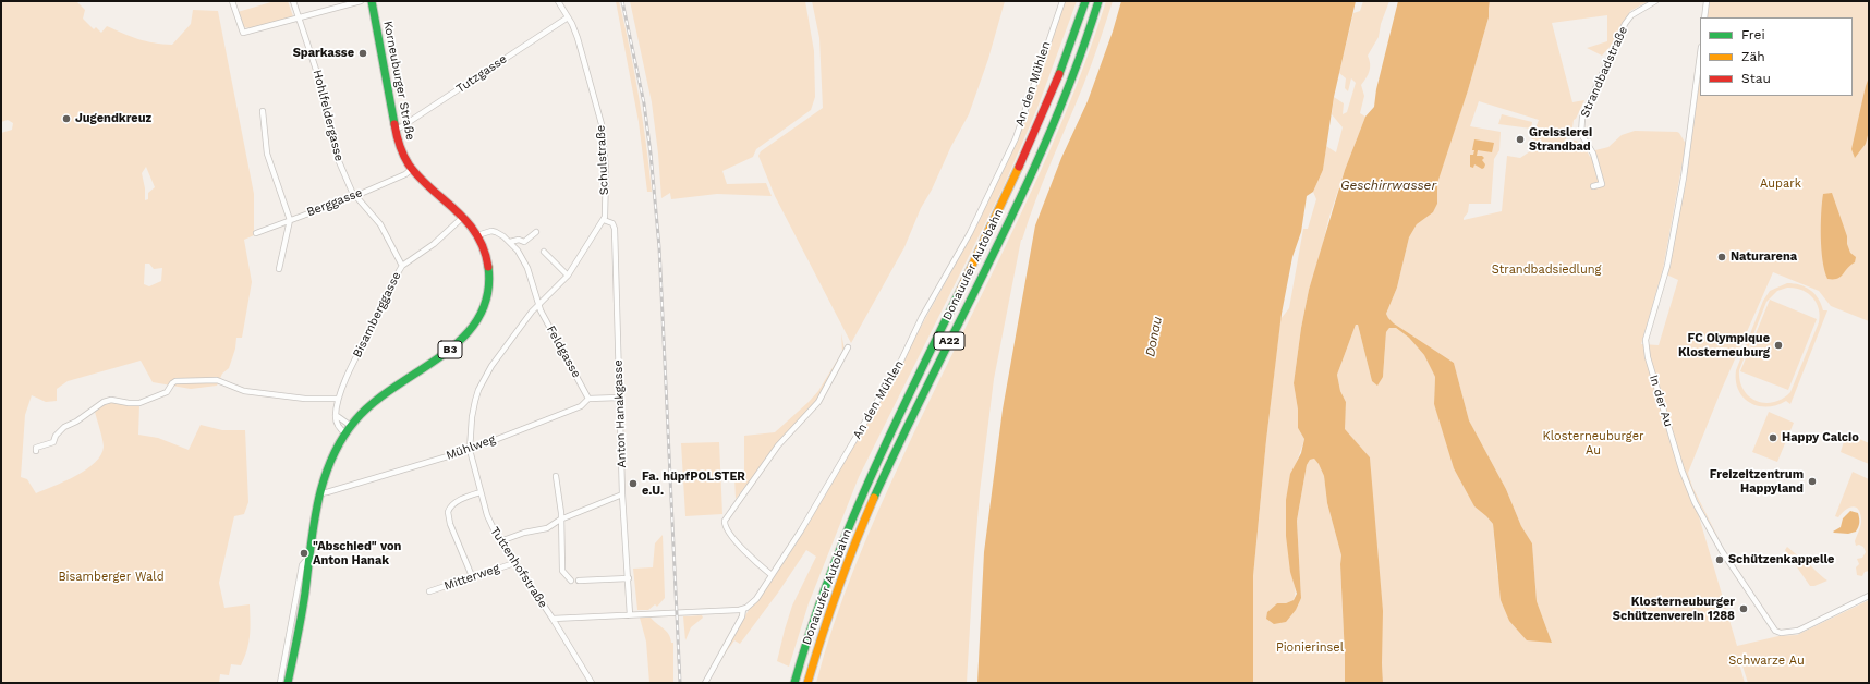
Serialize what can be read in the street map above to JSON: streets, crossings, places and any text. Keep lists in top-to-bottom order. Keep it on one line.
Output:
{"streets":{"main road":["Korneuburger Straße","Donauufer Autobahn","A22","B3"],"street":["Strandbadstraße","Tutzgasse","An den Mühlen","Hohlfeldergasse","Schulstraße","Berggasse","Bisamberggasse","Feldgasse","In der Au","Anton Hanakgasse","Mühlweg","Tuttenhofstraße","Mitterweg"]},"crossings":[["Tutzgasse","Korneuburger Straße"],["Tutzgasse","Schulstraße"],["Korneuburger Straße","Berggasse"],["Korneuburger Straße","Bisamberggasse"],["Korneuburger Straße","Mühlweg"],["Hohlfeldergasse","Berggasse"],["Hohlfeldergasse","Bisamberggasse"],["Schulstraße","Feldgasse"],["Schulstraße","Anton Hanakgasse"],["Schulstraße","Tuttenhofstraße"],["Feldgasse","Mühlweg"],["Feldgasse","Tuttenhofstraße"],["Mühlweg","Tuttenhofstraße"],["Tuttenhofstraße","Mitterweg"]],"water":["Geschirrwasser","Donau"],"parks":["Aupark","Strandbadsiedlung","Klosterneuburger Au","Bisamberger Wald","Pionierinsel","Schwarze Au"],"places":["Sparkasse","Jugendkreuz","Greisslerei Strandbad","Naturarena","FC Olympique Klosterneuburg","Happy Calcio","Freizeitzentrum Happyland","Fa. hüpfPOLSTER e.U.","\"Abschied\" von Anton Hanak","Schützenkappelle","Klosterneuburger Schützenverein 1288"],"legend":["Frei","Zäh","Stau"]}
